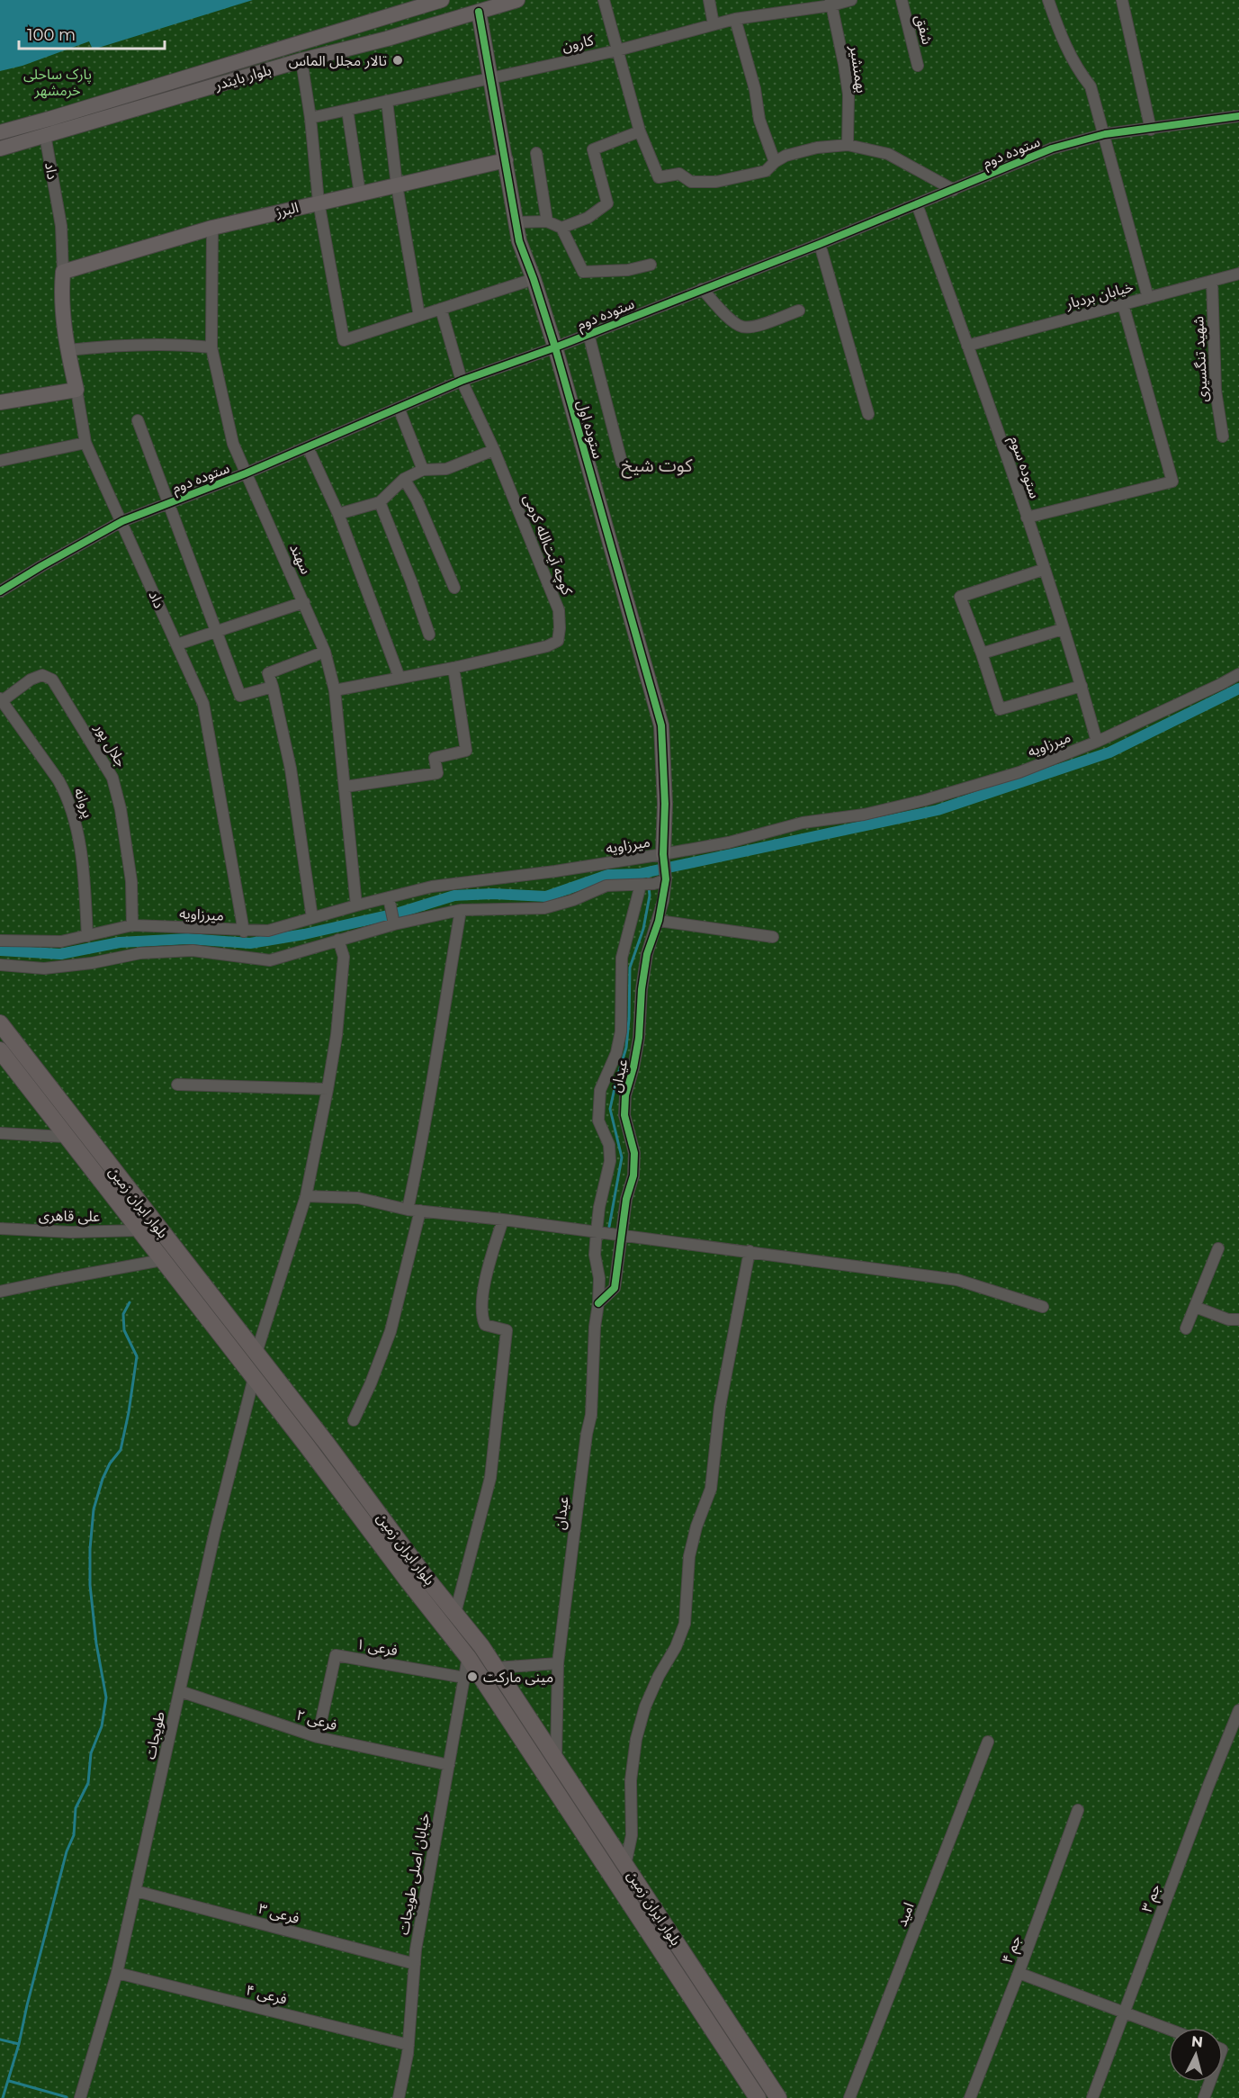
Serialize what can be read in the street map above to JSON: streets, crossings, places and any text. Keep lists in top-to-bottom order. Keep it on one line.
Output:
{"streets":{"main road":["بلوار ایران زمین"],"street":["شفق","کارون","بهمنشیر","بلوار بایندر","ستوده دوم","داد","البرز","خیابان بردبار","شهید تنگسیری","ستوده اول","ستوده سوم","کوچه آیت‌الله کرمی","سهند","میرزاویه","جلال پور","پروانه","عیدان","علی قاهری","فرعی ۱","فرعی ۲","طویجات","خیابان اصلی طویجات","جم ۳","فرعی ۳","امید","جم ۴","فرعی ۴"]},"crossings":[["کارون","بهمنشیر"],["کارون","ستوده اول"],["بلوار بایندر","داد"],["بلوار بایندر","ستوده اول"],["ستوده دوم","داد"],["ستوده دوم","ستوده اول"],["ستوده دوم","ستوده سوم"],["ستوده دوم","کوچه آیت‌الله کرمی"],["ستوده دوم","سهند"],["داد","البرز"],["داد","میرزاویه"],["البرز","ستوده اول"],["البرز","سهند"],["خیابان بردبار","شهید تنگسیری"],["خیابان بردبار","ستوده سوم"],["ستوده اول","میرزاویه"],["ستوده اول","عیدان"],["ستوده سوم","میرزاویه"],["کوچه آیت‌الله کرمی","سهند"],["سهند","میرزاویه"],["میرزاویه","جلال پور"],["میرزاویه","پروانه"],["میرزاویه","عیدان"],["جلال پور","پروانه"],["عیدان","بلوار ایران زمین"],["بلوار ایران زمین","علی قاهری"],["بلوار ایران زمین","طویجات"],["بلوار ایران زمین","خیابان اصلی طویجات"],["فرعی ۱","فرعی ۲"],["فرعی ۱","خیابان اصلی طویجات"],["فرعی ۲","طویجات"],["فرعی ۲","خیابان اصلی طویجات"],["طویجات","فرعی ۳"],["طویجات","فرعی ۴"],["خیابان اصلی طویجات","فرعی ۳"],["خیابان اصلی طویجات","فرعی ۴"]],"districts":["کوت شیخ"],"parks":["پارک ساحلی خرمشهر"],"places":["تالار مجلل الماس","مینی مارکت"],"scale_bar":"100 m","north":"top"}
